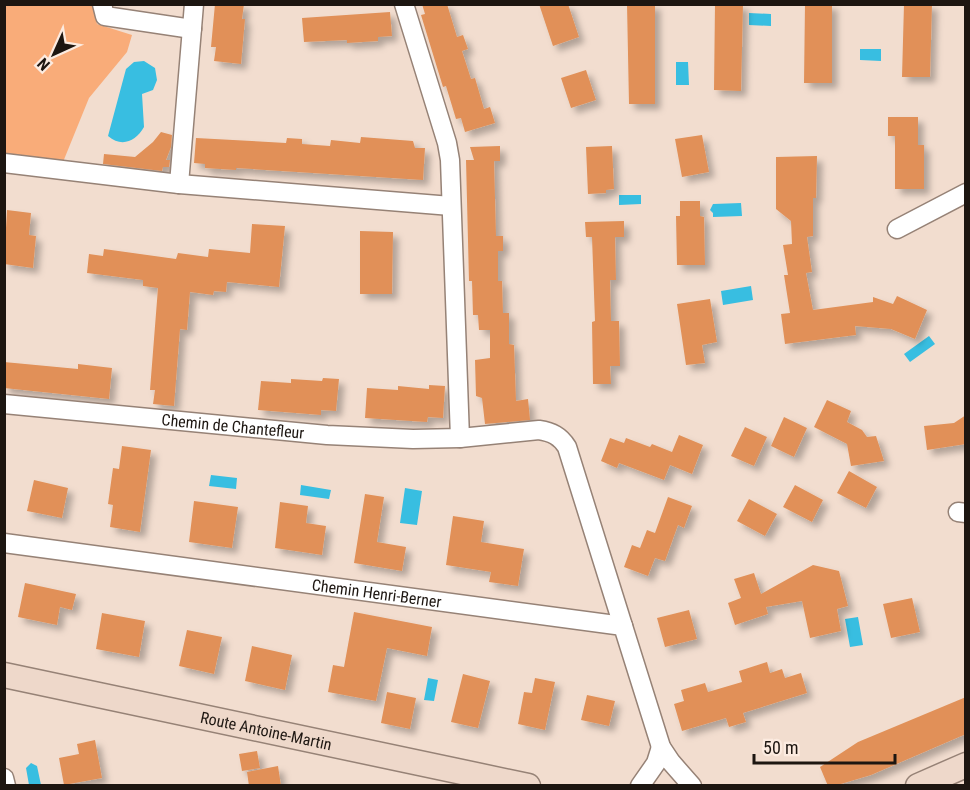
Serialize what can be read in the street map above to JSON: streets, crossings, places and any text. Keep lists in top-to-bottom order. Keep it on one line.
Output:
{"streets":{"street":["Chemin de Chantefleur","Chemin Henri-Berner","Route Antoine-Martin"]},"crossings":[["Chemin de Chantefleur","Chemin Henri-Berner"]],"scale_bar":"50 m","north":"bottom left"}
